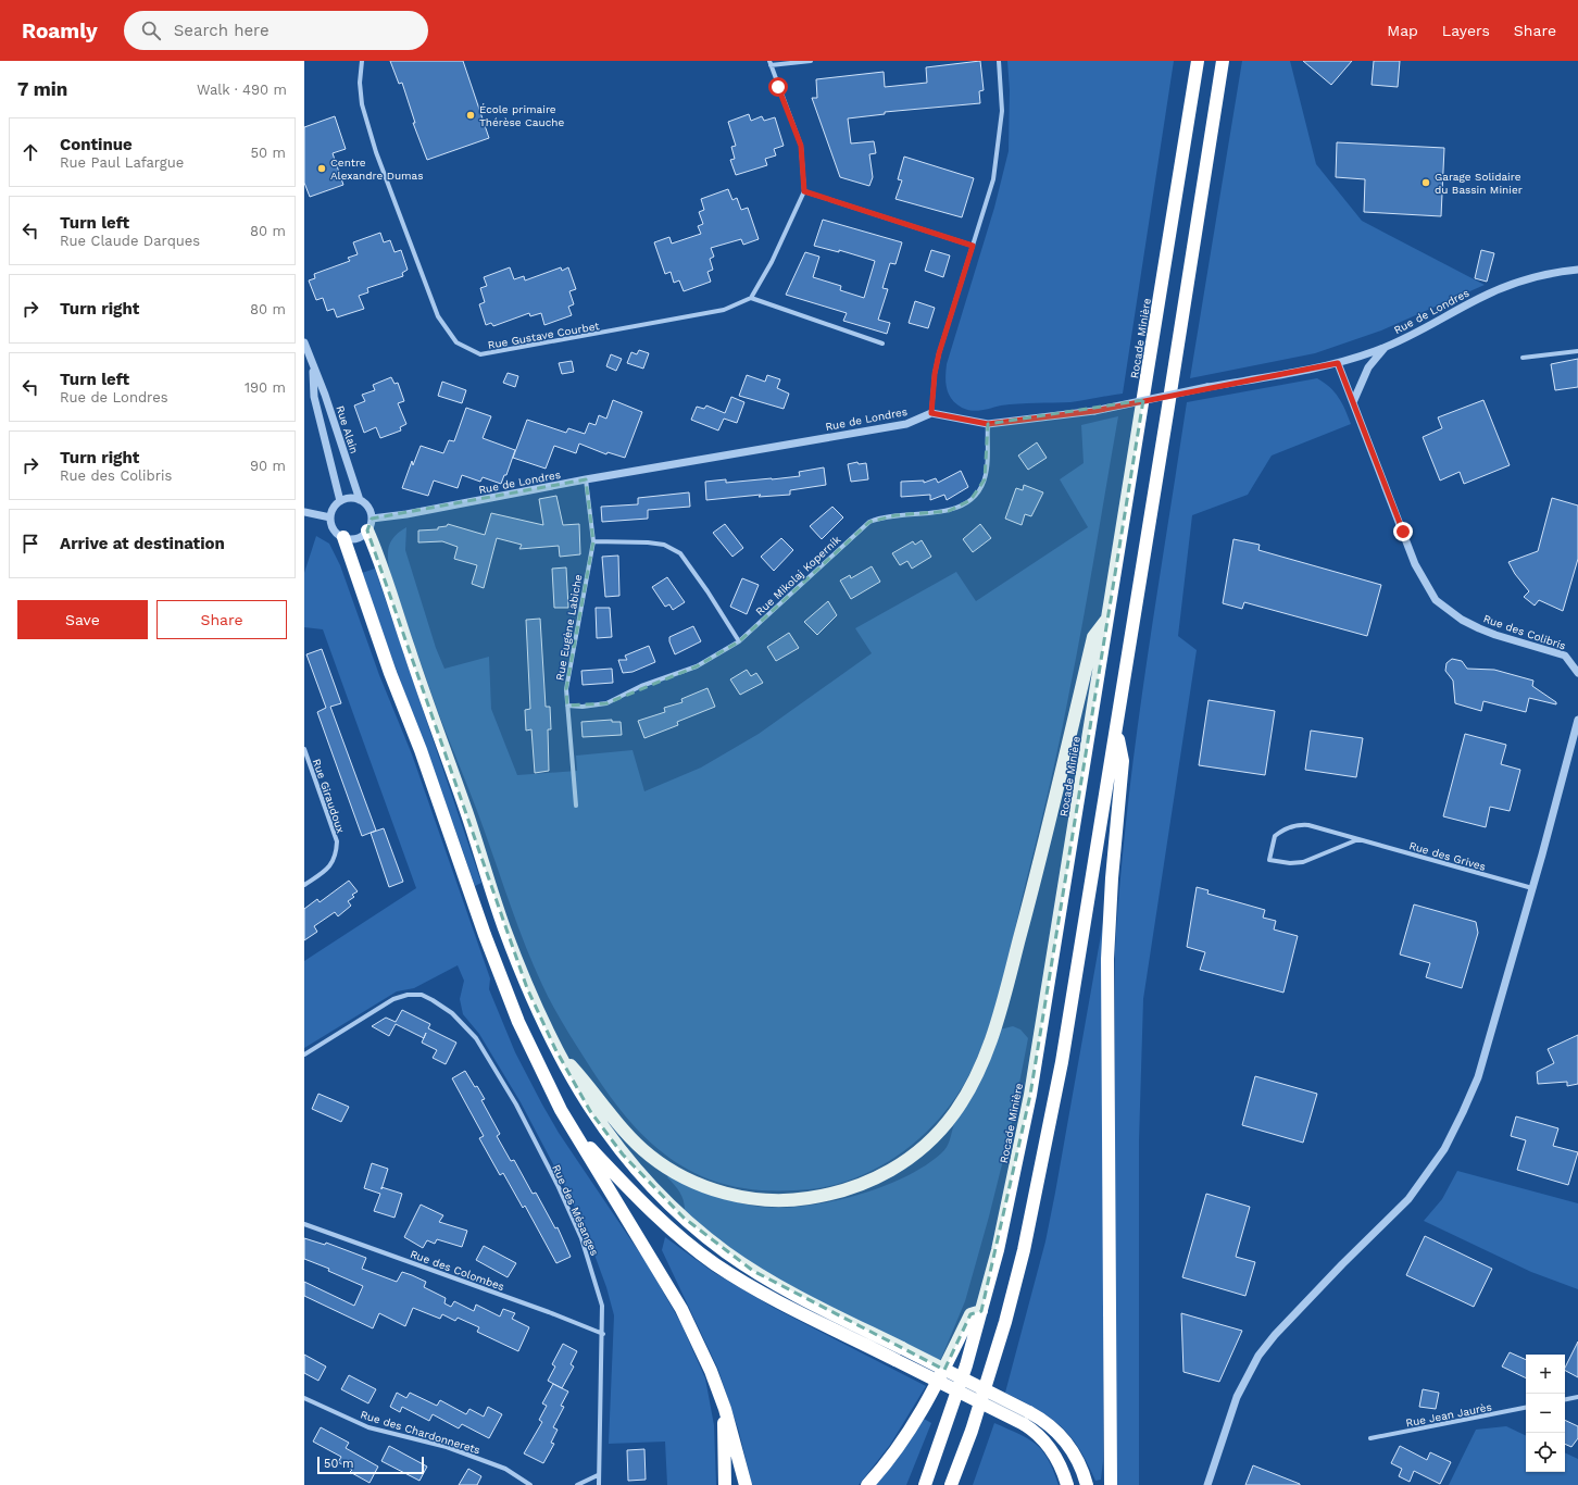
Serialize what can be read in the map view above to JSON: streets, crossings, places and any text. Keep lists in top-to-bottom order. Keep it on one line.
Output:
{"streets":{"highway":["Rocade Minière"],"street":["Rue de Londres","Rue Gustave Courbet","Rue Alain","Rue Mikolaj Kopernik","Rue Eugène Labiche","Rue des Colibris","Rue Giraudoux","Rue des Grives","Rue des Mésanges","Rue des Colombes","Rue Jean Jaurès","Rue des Chardonnerets"]},"crossings":[["Rue de Londres","Rue Alain"],["Rue de Londres","Rue Mikolaj Kopernik"],["Rue de Londres","Rue Eugène Labiche"],["Rue de Londres","Rue des Colibris"],["Rue Mikolaj Kopernik","Rue Eugène Labiche"],["Rue des Mésanges","Rue des Colombes"]],"places":["École primaire Thérèse Cauche","Centre Alexandre Dumas","Garage Solidaire du Bassin Minier"],"scale_bar":"50 m","page":{"header":"Roamly","search":"Search here","nav":["Map","Layers","Share"],"heading":["7 min","Walk · 490 m"],"list":[["Continue","Rue Paul Lafargue","50 m"],["Turn left","Rue Claude Darques","80 m"],["Turn right","80 m"],["Turn left","Rue de Londres","190 m"],["Turn right","Rue des Colibris","90 m"],"Arrive at destination"],"buttons":["Save","Share"],"map_buttons":["+","−"],"scale":"50 m"}}
